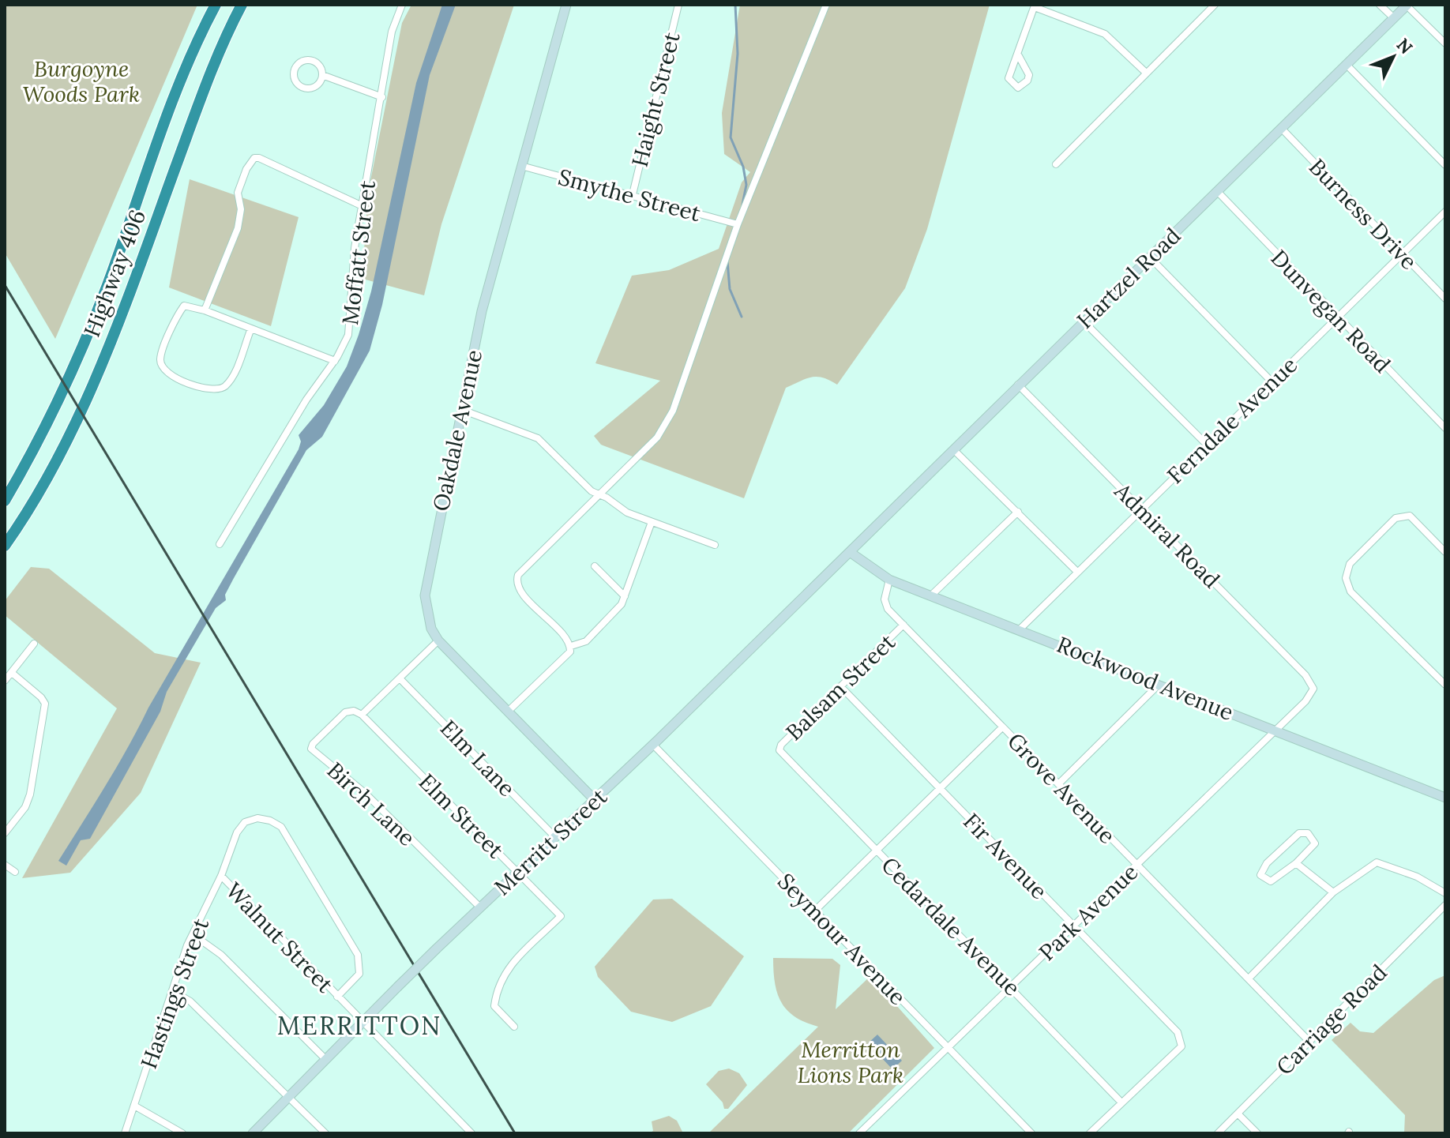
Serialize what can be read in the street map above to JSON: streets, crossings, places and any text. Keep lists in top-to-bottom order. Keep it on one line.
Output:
{"streets":{"highway":["Highway 406"],"street":["Haight Street","Smythe Street","Burness Drive","Moffatt Street","Hartzel Road","Dunvegan Road","Ferndale Avenue","Oakdale Avenue","Admiral Road","Rockwood Avenue","Balsam Street","Elm Lane","Grove Avenue","Birch Lane","Elm Street","Merritt Street","Fir Avenue","Park Avenue","Cedardale Avenue","Walnut Street","Seymour Avenue","Hastings Street","Carriage Road"]},"crossings":[["Haight Street","Smythe Street"],["Smythe Street","Oakdale Avenue"],["Burness Drive","Hartzel Road"],["Burness Drive","Ferndale Avenue"],["Hartzel Road","Dunvegan Road"],["Hartzel Road","Admiral Road"],["Hartzel Road","Rockwood Avenue"],["Hartzel Road","Merritt Street"],["Dunvegan Road","Ferndale Avenue"],["Ferndale Avenue","Admiral Road"],["Ferndale Avenue","Rockwood Avenue"],["Oakdale Avenue","Merritt Street"],["Admiral Road","Park Avenue"],["Rockwood Avenue","Grove Avenue"],["Rockwood Avenue","Merritt Street"],["Rockwood Avenue","Park Avenue"],["Balsam Street","Grove Avenue"],["Balsam Street","Fir Avenue"],["Balsam Street","Cedardale Avenue"],["Elm Lane","Merritt Street"],["Grove Avenue","Park Avenue"],["Grove Avenue","Carriage Road"],["Birch Lane","Elm Street"],["Birch Lane","Merritt Street"],["Elm Street","Merritt Street"],["Merritt Street","Walnut Street"],["Merritt Street","Seymour Avenue"],["Fir Avenue","Park Avenue"],["Fir Avenue","Cedardale Avenue"],["Park Avenue","Cedardale Avenue"],["Park Avenue","Seymour Avenue"],["Walnut Street","Hastings Street"]],"districts":["MERRITTON"],"parks":["Burgoyne Woods Park","Merritton Lions Park"],"north":"top right"}
